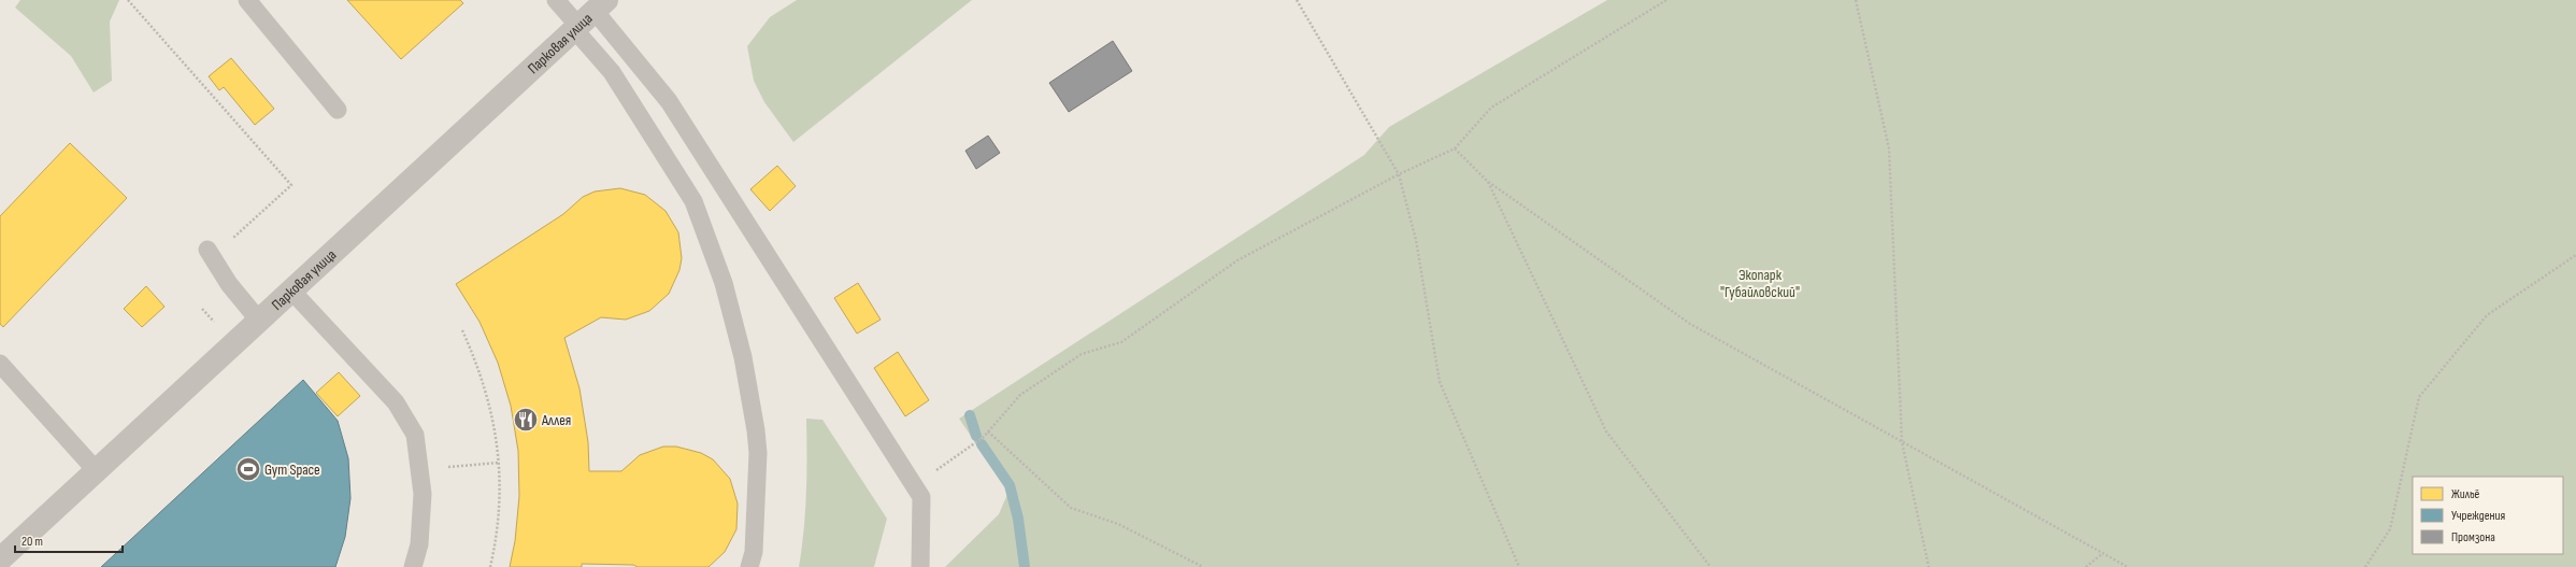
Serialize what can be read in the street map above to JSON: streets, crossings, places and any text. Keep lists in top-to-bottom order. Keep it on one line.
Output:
{"streets":{"street":["Парковая улица"]},"parks":["Экопарк \"Губайловский\""],"places":{"restaurant":["Аллея"],"sports":["Gym Space"]},"legend":["Жильё","Учреждения","Промзона"],"scale_bar":"20 m"}
